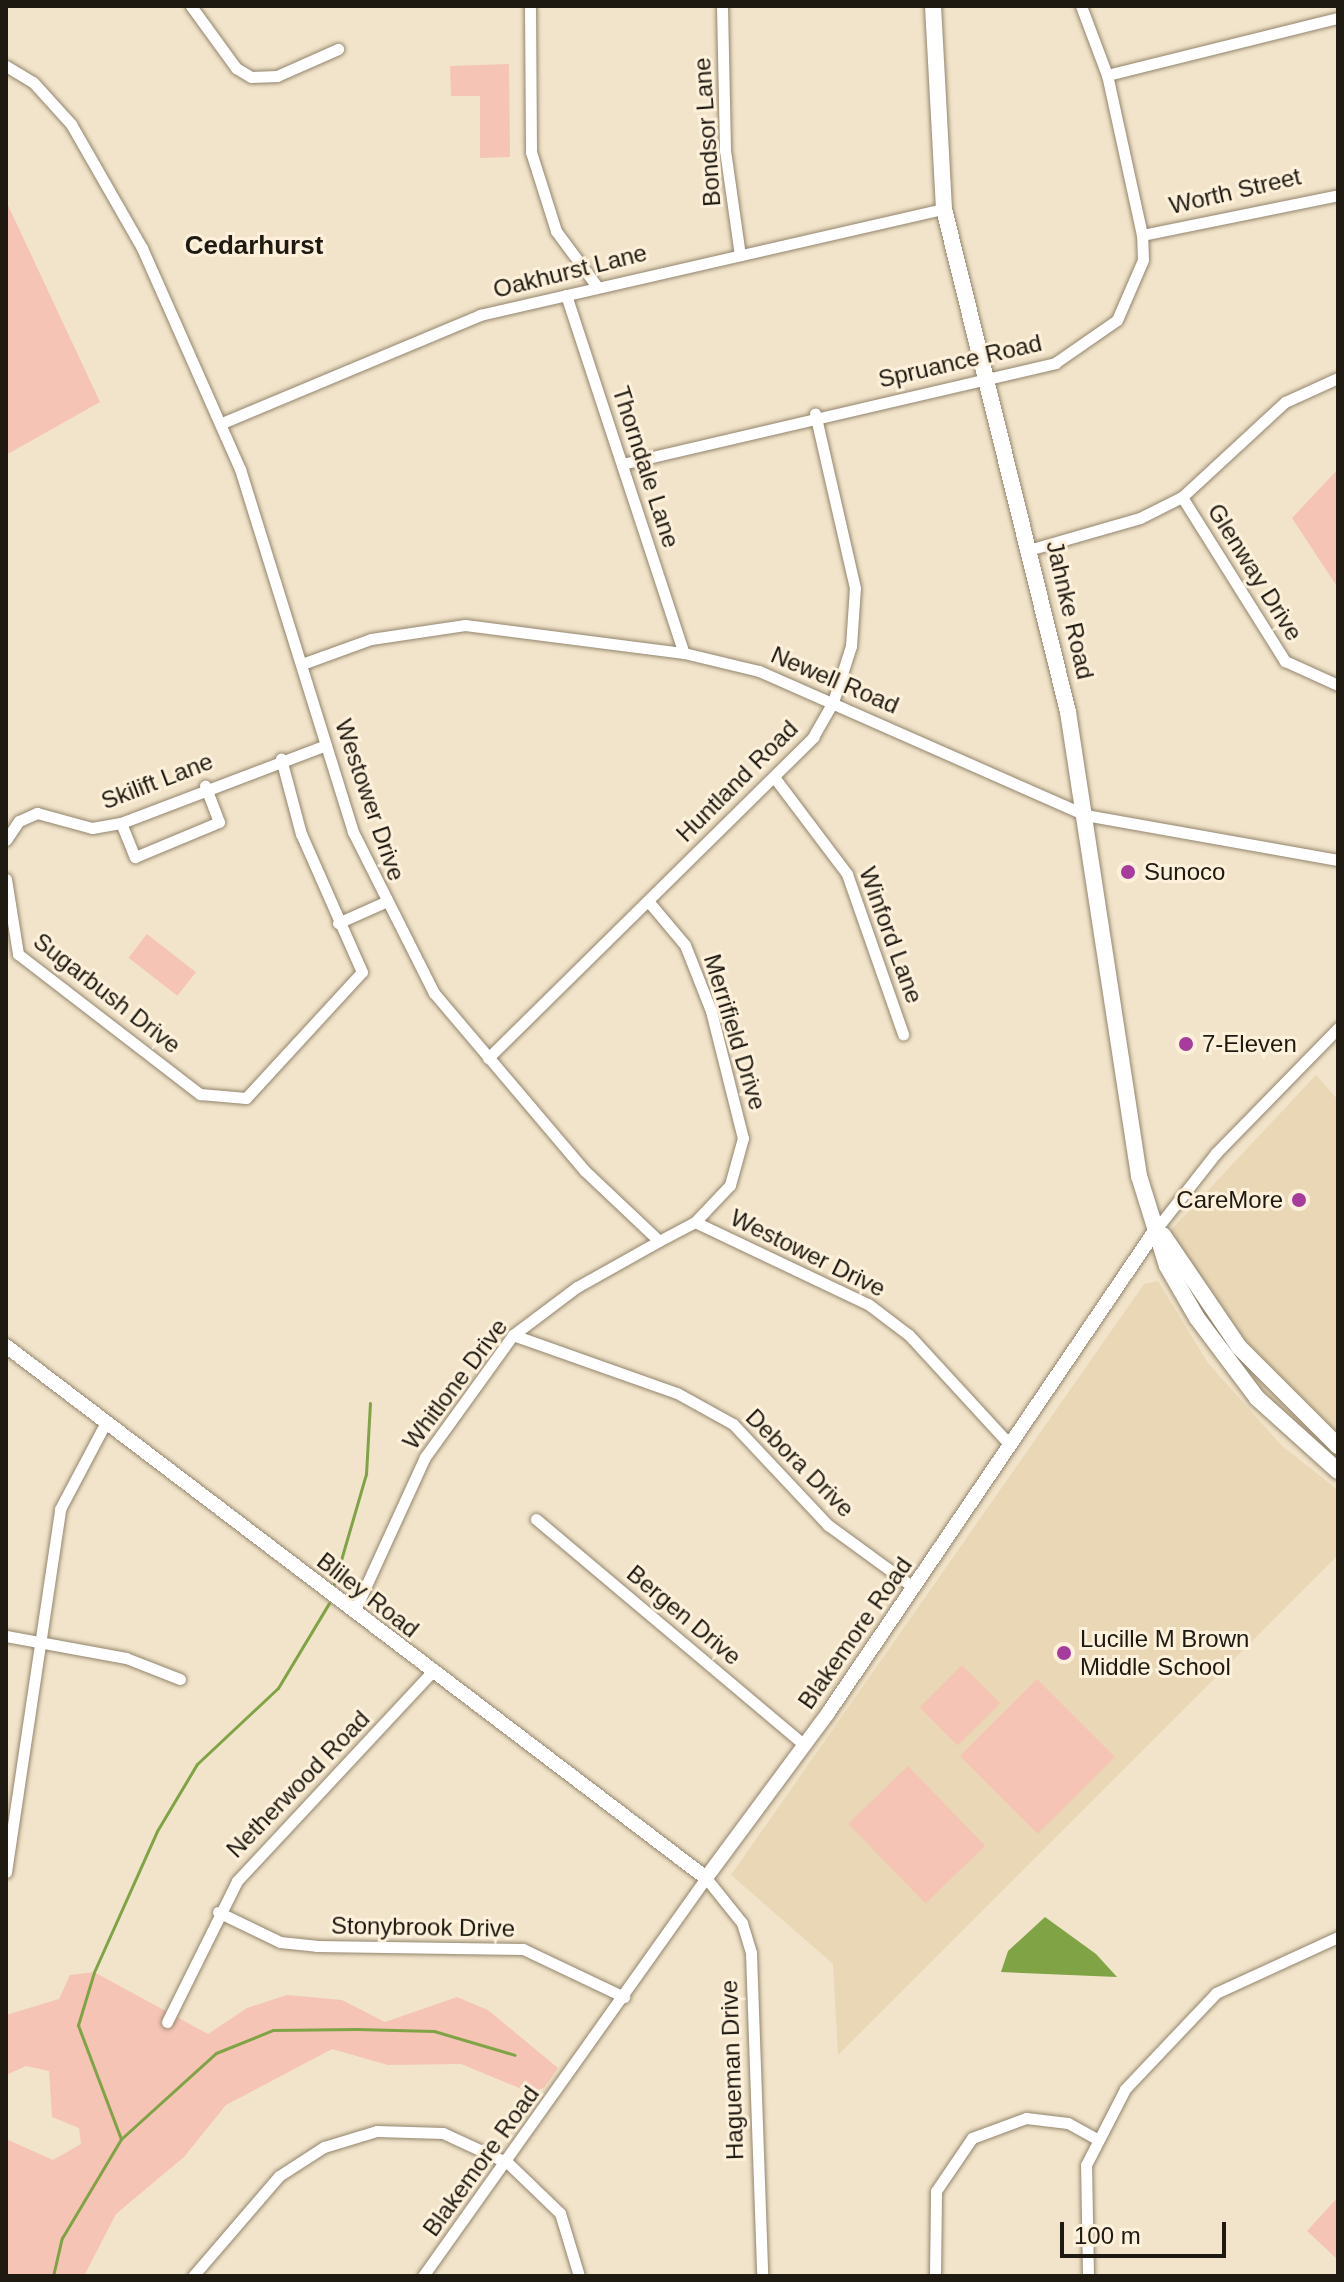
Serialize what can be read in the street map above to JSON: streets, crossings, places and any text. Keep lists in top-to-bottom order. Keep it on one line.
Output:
{"streets":{"main road":["Jahnke Road"],"street":["Bondsor Lane","Worth Street","Oakhurst Lane","Spruance Road","Thorndale Lane","Glenway Drive","Newell Road","Skilift Lane","Huntland Road","Westower Drive","Winford Lane","Sugarbush Drive","Merrifield Drive","Whitlone Drive","Debora Drive","Bliley Road","Bergen Drive","Blakemore Road","Netherwood Road","Stonybrook Drive","Hagueman Drive"]},"crossings":[["Bondsor Lane","Oakhurst Lane"],["Worth Street","Spruance Road"],["Oakhurst Lane","Thorndale Lane"],["Oakhurst Lane","Jahnke Road"],["Oakhurst Lane","Westower Drive"],["Spruance Road","Thorndale Lane"],["Spruance Road","Jahnke Road"],["Spruance Road","Huntland Road"],["Thorndale Lane","Newell Road"],["Jahnke Road","Newell Road"],["Jahnke Road","Blakemore Road"],["Newell Road","Huntland Road"],["Newell Road","Westower Drive"],["Skilift Lane","Westower Drive"],["Huntland Road","Westower Drive"],["Huntland Road","Winford Lane"],["Huntland Road","Merrifield Drive"],["Westower Drive","Merrifield Drive"],["Westower Drive","Whitlone Drive"],["Westower Drive","Blakemore Road"],["Whitlone Drive","Debora Drive"],["Whitlone Drive","Bliley Road"],["Debora Drive","Blakemore Road"],["Bliley Road","Blakemore Road"],["Bliley Road","Netherwood Road"],["Bliley Road","Hagueman Drive"],["Bergen Drive","Blakemore Road"],["Blakemore Road","Stonybrook Drive"],["Blakemore Road","Hagueman Drive"],["Netherwood Road","Stonybrook Drive"]],"districts":["Cedarhurst"],"places":["Sunoco","7-Eleven","CareMore","Lucille M Brown Middle School"],"scale_bar":"100 m"}
